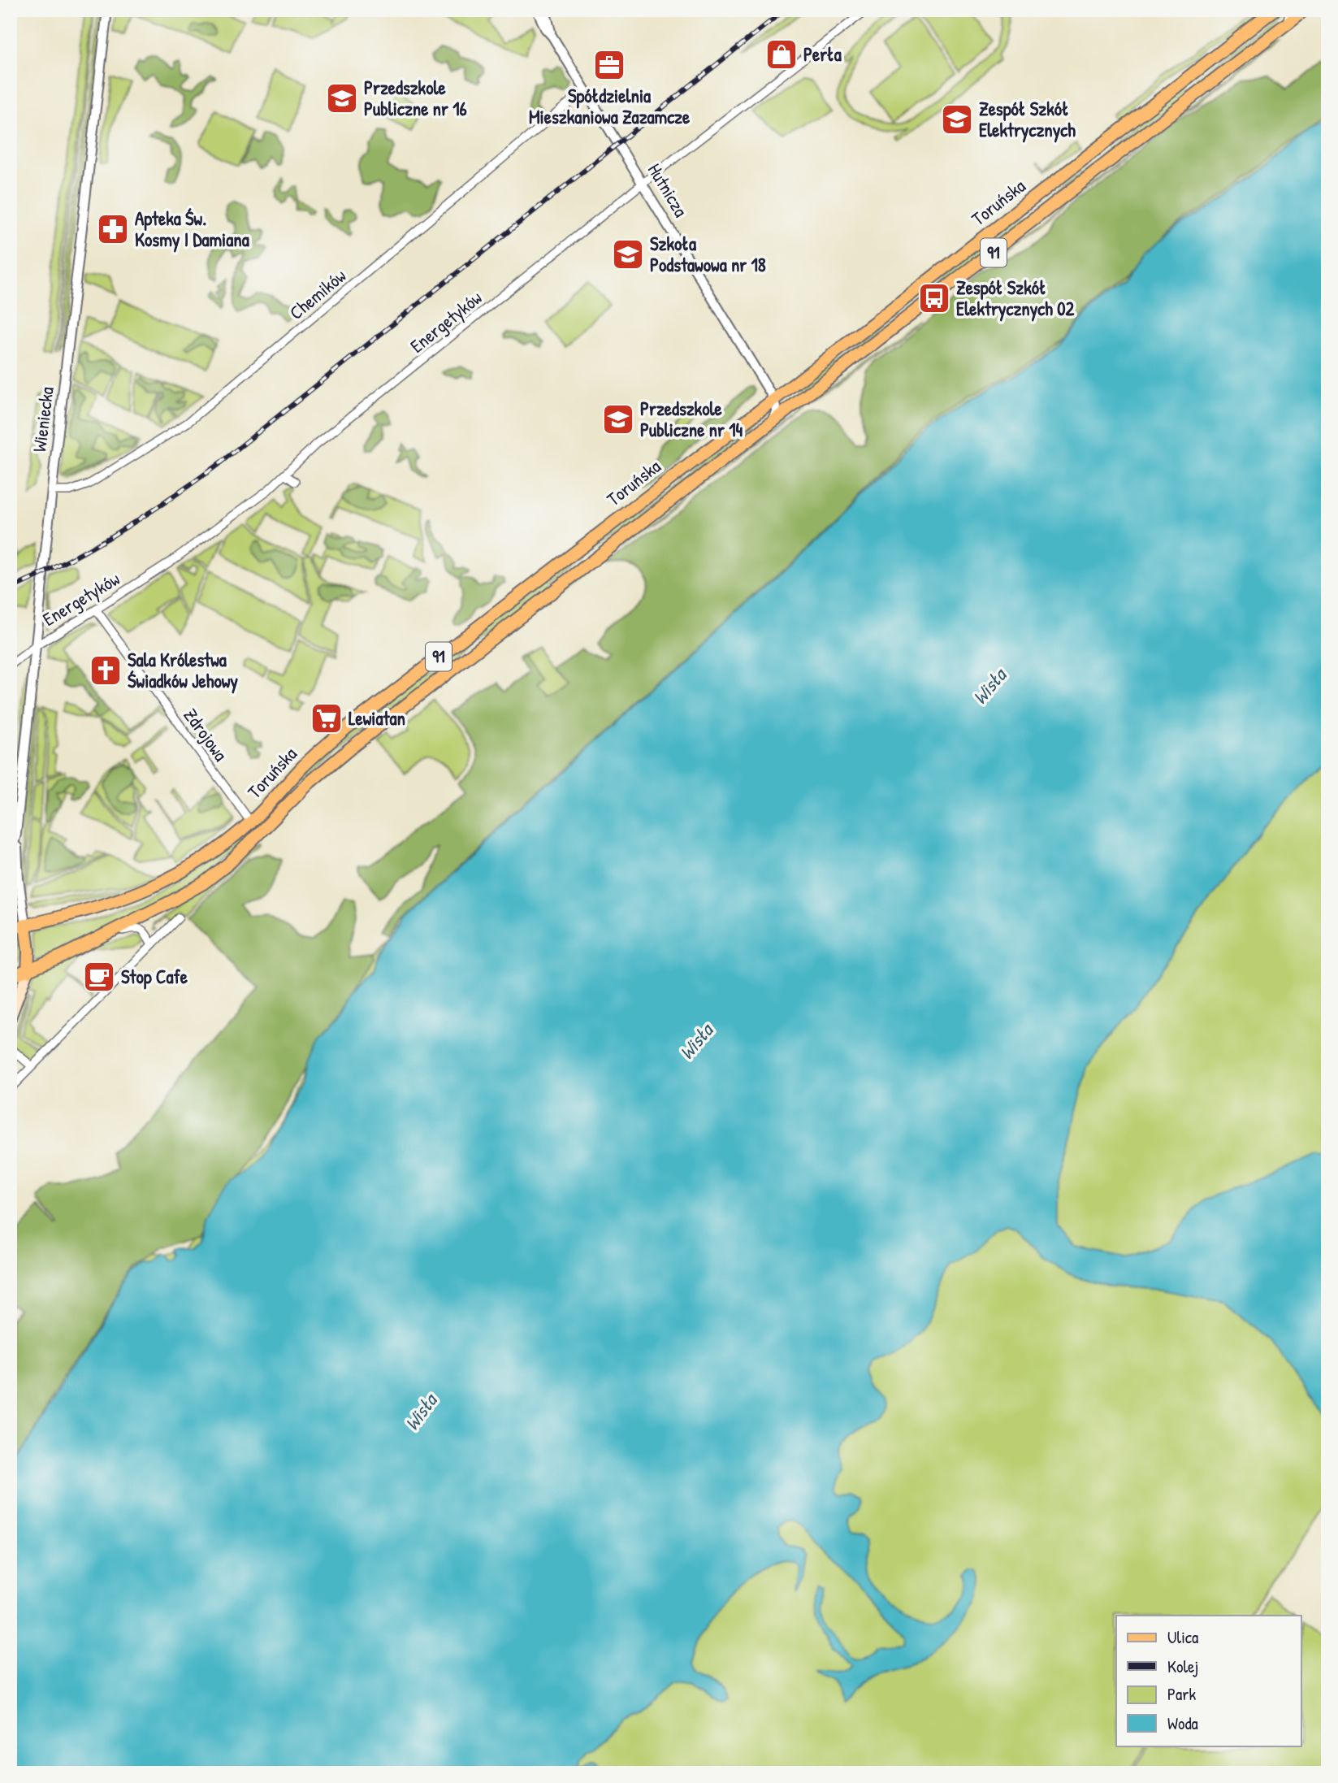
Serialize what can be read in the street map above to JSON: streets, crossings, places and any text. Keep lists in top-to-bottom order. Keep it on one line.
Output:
{"streets":{"main road":["Toruńska","91"],"street":["Hutnicza","Chemików","Energetyków","Wieniecka","Zdrojowa"]},"crossings":[["Hutnicza","Toruńska"],["Hutnicza","Chemików"],["Hutnicza","Energetyków"],["Toruńska","91"],["Toruńska","Wieniecka"],["Toruńska","Zdrojowa"],["91","Wieniecka"],["Chemików","Wieniecka"],["Energetyków","Wieniecka"],["Energetyków","Zdrojowa"]],"water":["Wisła"],"places":{"shop":["Perła"],"office":["Spółdzielnia Mieszkaniowa Zazamcze"],"school or university":["Przedszkole Publiczne nr 16","Zespół Szkół Elektrycznych","Szkoła Podstawowa nr 18","Przedszkole Publiczne nr 14"],"pharmacy":["Apteka Św. Kosmy I Damiana"],"bus stop":["Zespół Szkół Elektrycznych 02"],"church":["Sala Królestwa Świadków Jehowy"],"supermarket":["Lewiatan"],"cafe":["Stop Cafe"]},"legend":["Ulica","Kolej","Park","Woda"]}
